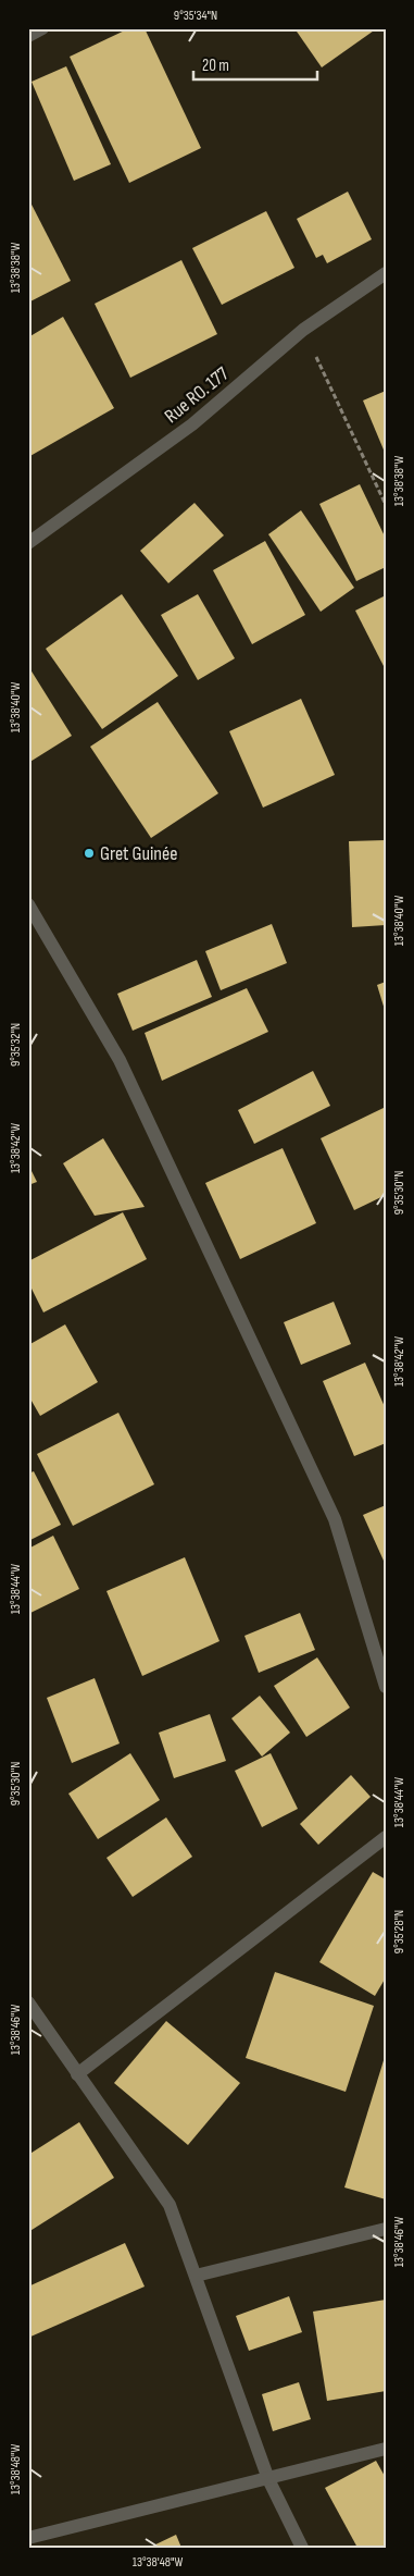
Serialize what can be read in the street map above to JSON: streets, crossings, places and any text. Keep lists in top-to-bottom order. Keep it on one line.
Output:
{"streets":{"street":["Rue RO. 177"]},"places":["Gret Guinée"],"scale_bar":"20 m","coordinates":["9°35'34\"N","13°38'38\"W","13°38'40\"W","9°35'32\"N","13°38'42\"W","9°35'30\"N","13°38'44\"W","9°35'28\"N","13°38'46\"W","13°38'48\"W"]}
